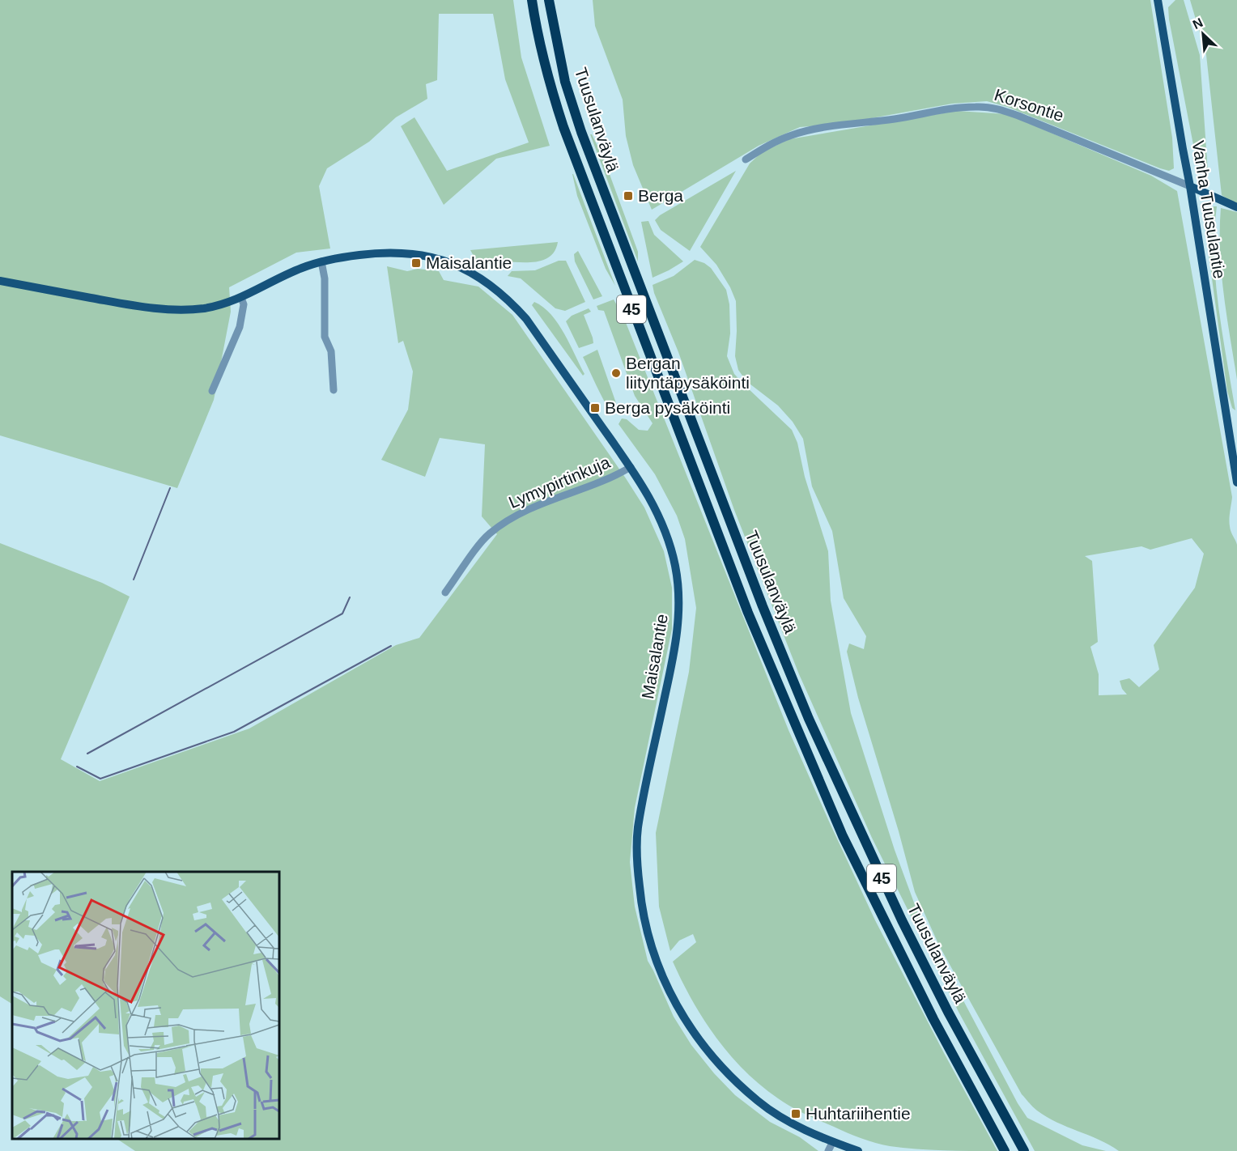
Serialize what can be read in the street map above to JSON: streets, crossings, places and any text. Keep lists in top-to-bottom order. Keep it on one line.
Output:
{"streets":{"highway":["Tuusulanväylä","45"],"main road":["Korsontie","Vanha Tuusulantie","Maisalantie"],"street":["Lymypirtinkuja"]},"crossings":[["Korsontie","Vanha Tuusulantie"],["Lymypirtinkuja","Maisalantie"]],"places":{"transit":["Berga","Maisalantie","Berga pysäköinti","Huhtariihentie"],"other":["Bergan liityntäpysäköinti"]},"north":"top left"}
